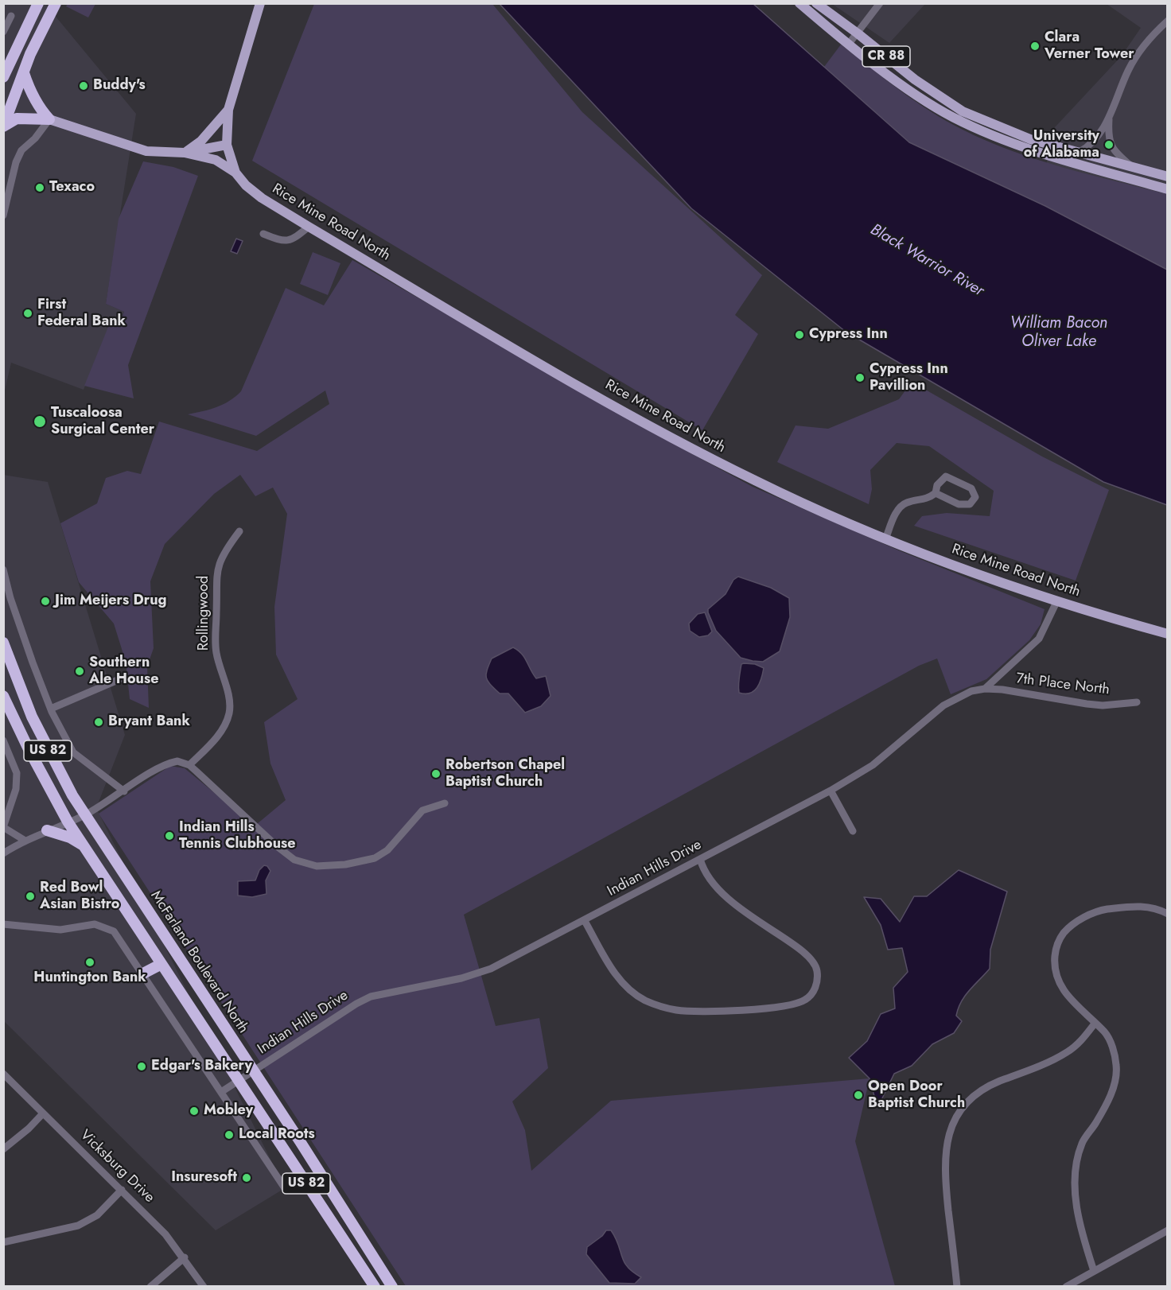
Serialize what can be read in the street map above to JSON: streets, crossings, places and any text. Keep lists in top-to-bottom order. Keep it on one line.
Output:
{"streets":{"highway":["US 82","McFarland Boulevard North"],"main road":["CR 88","Rice Mine Road North"],"street":["Rollingwood","7th Place North","Indian Hills Drive","Vicksburg Drive"]},"crossings":[["Rice Mine Road North","Indian Hills Drive"],["7th Place North","Indian Hills Drive"],["US 82","Indian Hills Drive"],["Indian Hills Drive","McFarland Boulevard North"]],"water":["Black Warrior River","William Bacon Oliver Lake"],"places":["Clara Verner Tower","Buddy's","University of Alabama","Texaco","First Federal Bank","Cypress Inn","Cypress Inn Pavillion","Tuscaloosa Surgical Center","Jim Meijers Drug","Southern Ale House","Bryant Bank","Robertson Chapel Baptist Church","Indian Hills Tennis Clubhouse","Red Bowl Asian Bistro","Huntington Bank","Edgar's Bakery","Open Door Baptist Church","Mobley","Local Roots","Insuresoft"]}
